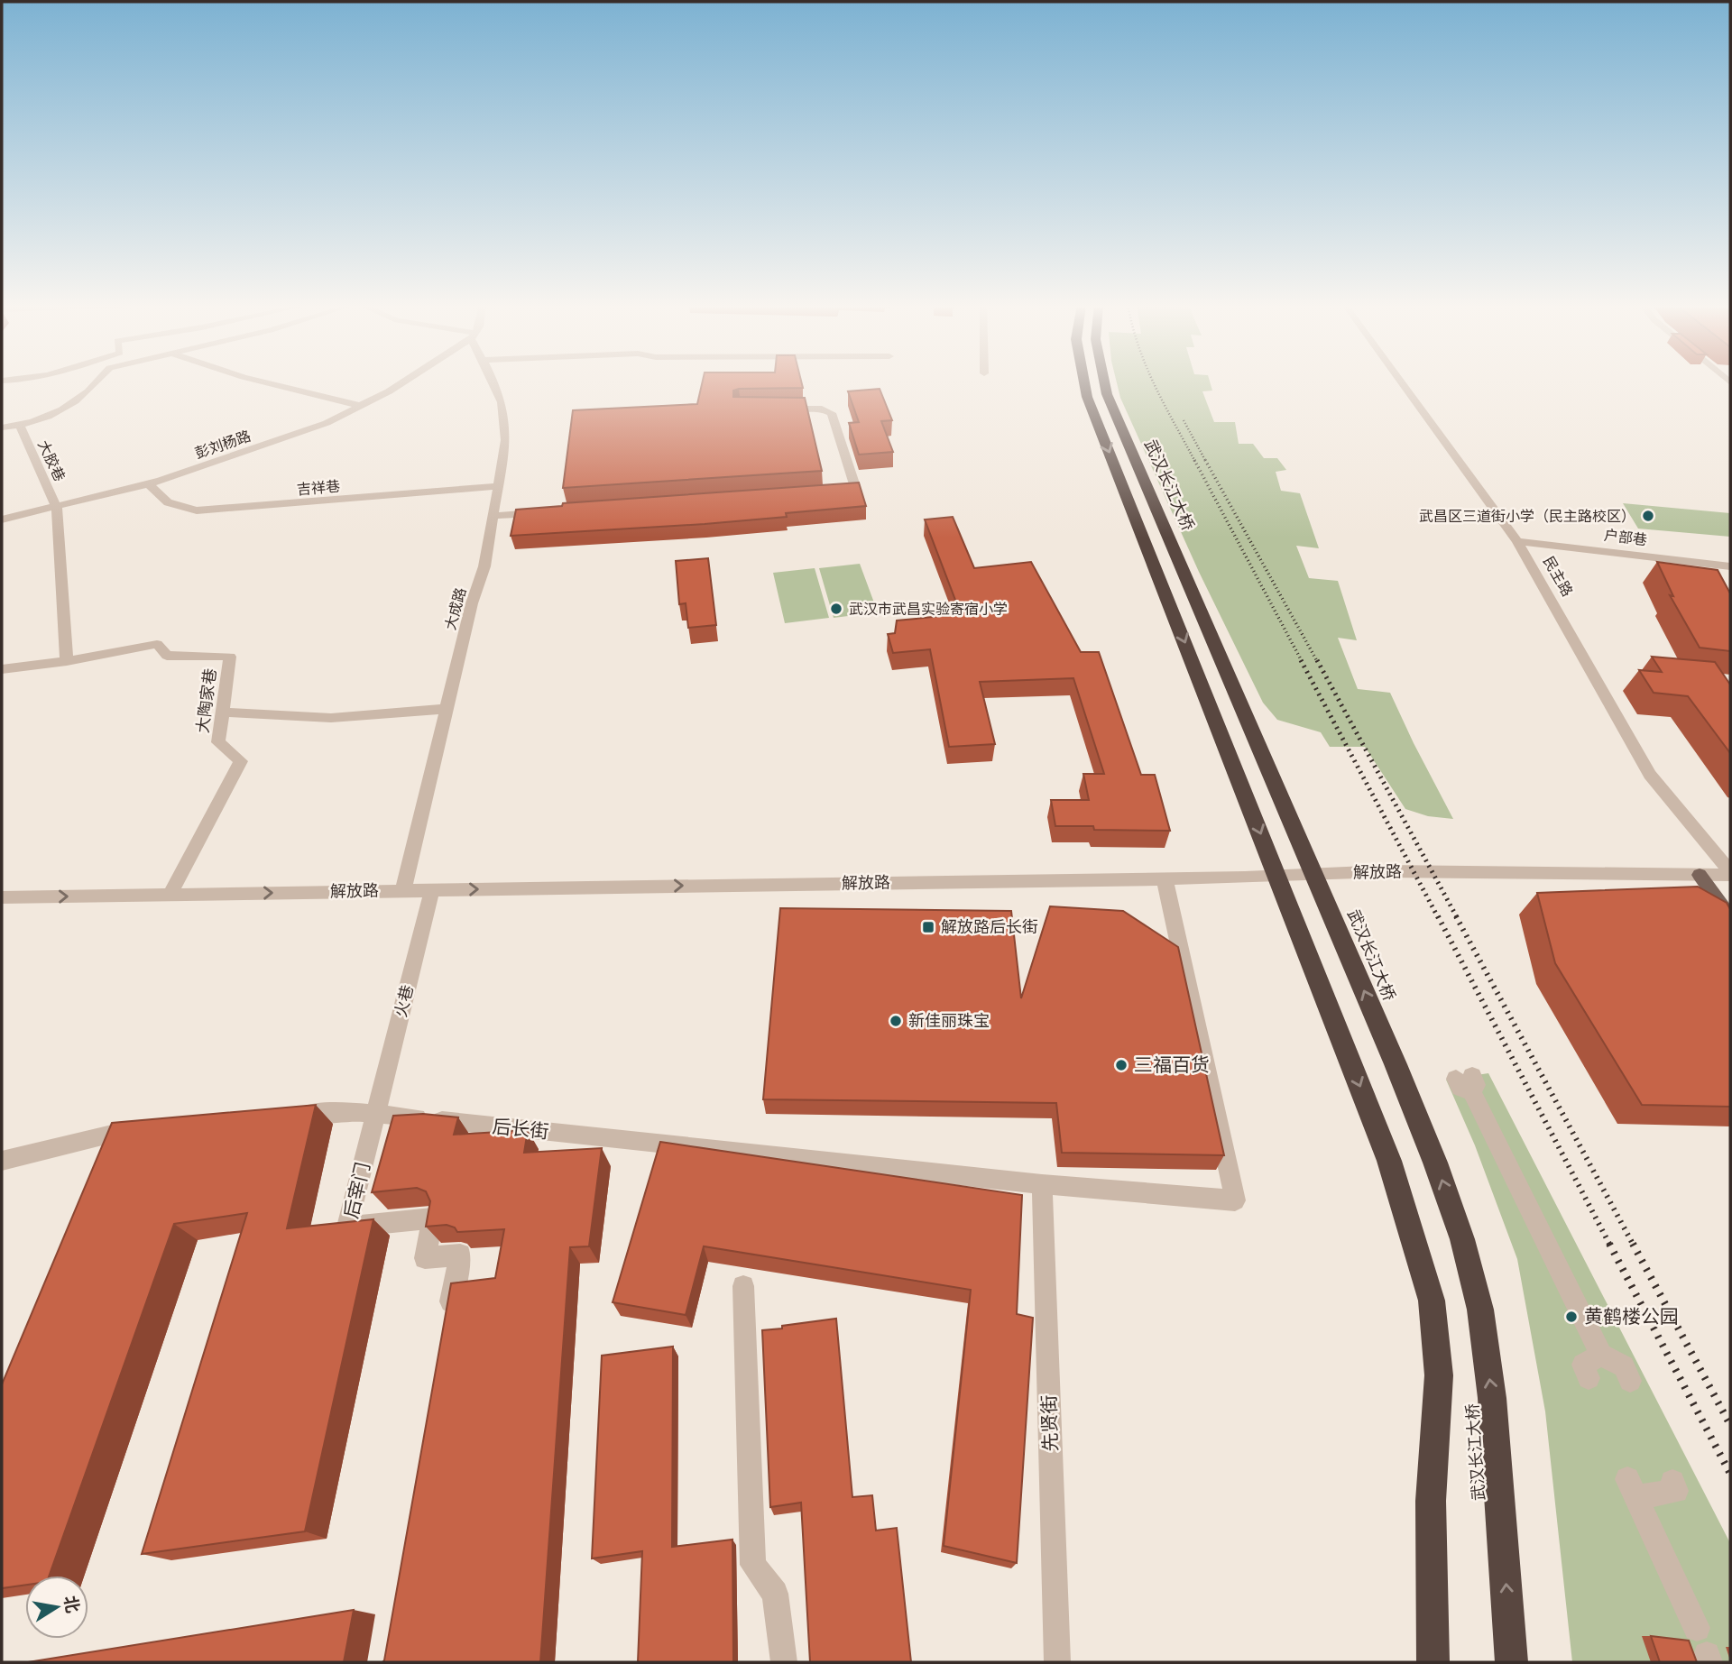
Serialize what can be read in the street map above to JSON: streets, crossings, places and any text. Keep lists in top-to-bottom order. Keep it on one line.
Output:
{"streets":{"highway":["武汉长江大桥"],"street":["彭刘杨路","大胶巷","吉祥巷","户部巷","民主路","大成路","大陶家巷","解放路","火巷","后长街","后宰门","先贤街"]},"crossings":[["彭刘杨路","大胶巷"],["彭刘杨路","吉祥巷"],["吉祥巷","大成路"],["户部巷","民主路"],["民主路","解放路"],["大成路","解放路"],["大陶家巷","解放路"],["解放路","火巷"],["解放路","后长街"],["火巷","后长街"],["火巷","后宰门"],["后长街","后宰门"],["后长街","先贤街"]],"one_way":["解放路"],"places":{"other":["武昌区三道街小学（民主路校区）","武汉市武昌实验寄宿小学","新佳丽珠宝","三福百货","黄鹤楼公园"],"transit":["解放路后长街"]},"north":"right"}
